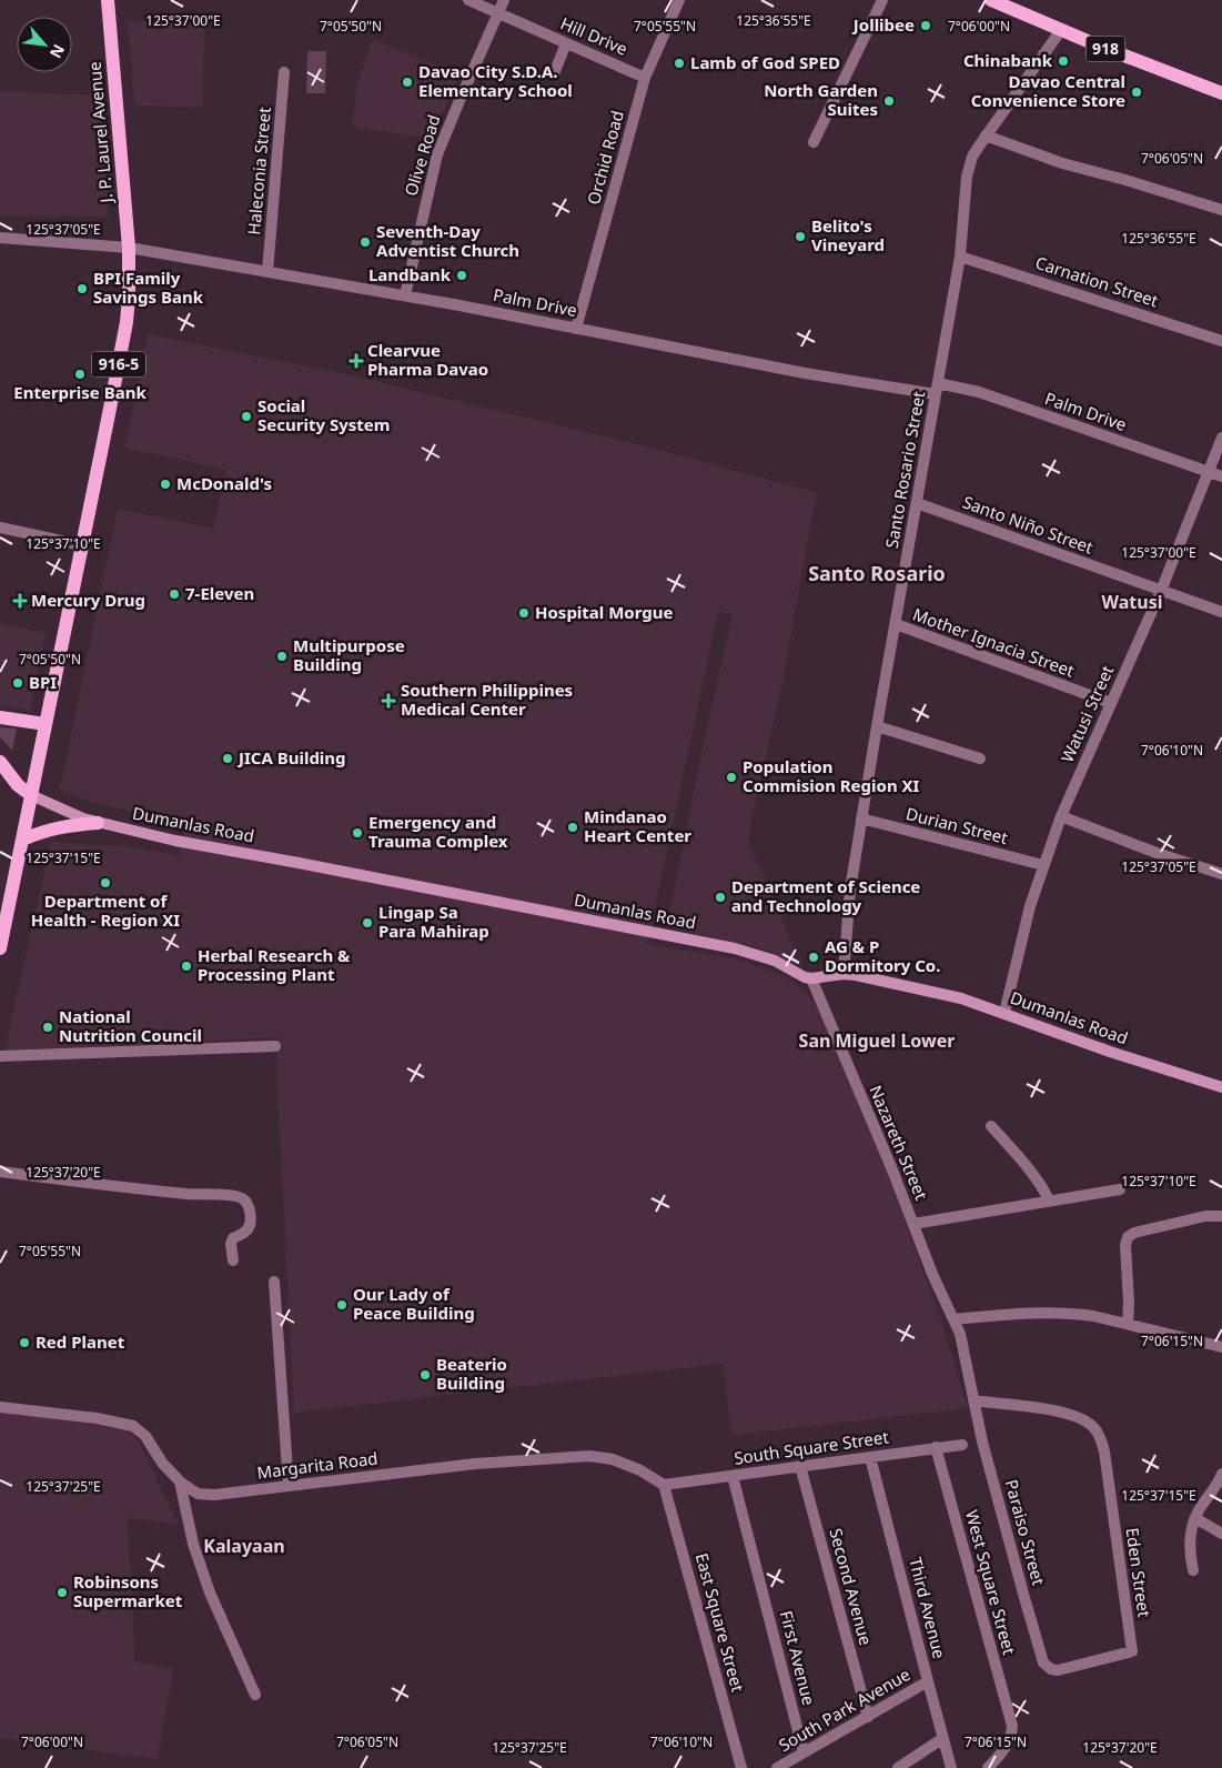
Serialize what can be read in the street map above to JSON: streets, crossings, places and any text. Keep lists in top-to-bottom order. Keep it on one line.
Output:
{"streets":{"main road":["918","J. P. Laurel Avenue","916-5","Dumanlas Road"],"street":["Hill Drive","Olive Road","Orchid Road","Haleconia Street","Carnation Street","Palm Drive","Santo Rosario Street","Santo Niño Street","Mother Ignacia Street","Watusi Street","Durian Street","Nazareth Street","South Square Street","Margarita Road","Paraiso Street","Eden Street","West Square Street","Second Avenue","Third Avenue","East Square Street","First Avenue","South Park Avenue"]},"crossings":[["Hill Drive","Olive Road"],["Hill Drive","Orchid Road"],["918","Santo Rosario Street"],["J. P. Laurel Avenue","Palm Drive"],["J. P. Laurel Avenue","Dumanlas Road"],["Olive Road","Palm Drive"],["Orchid Road","Palm Drive"],["Haleconia Street","Palm Drive"],["Carnation Street","Santo Rosario Street"],["Palm Drive","Santo Rosario Street"],["Palm Drive","Watusi Street"],["Santo Rosario Street","Santo Niño Street"],["Santo Rosario Street","Mother Ignacia Street"],["Santo Rosario Street","Dumanlas Road"],["Santo Rosario Street","Durian Street"],["Santo Niño Street","Watusi Street"],["Mother Ignacia Street","Watusi Street"],["Watusi Street","Dumanlas Road"],["Watusi Street","Durian Street"],["Dumanlas Road","Nazareth Street"],["Nazareth Street","Paraiso Street"],["South Square Street","Margarita Road"],["South Square Street","West Square Street"],["South Square Street","Second Avenue"],["South Square Street","Third Avenue"],["South Square Street","East Square Street"],["South Square Street","First Avenue"],["Margarita Road","East Square Street"],["Paraiso Street","Eden Street"],["Second Avenue","South Park Avenue"],["Third Avenue","South Park Avenue"],["First Avenue","South Park Avenue"]],"districts":["Santo Rosario","Watusi","San Miguel Lower","Kalayaan"],"places":{"other":["Jollibee","Chinabank","Lamb of God SPED","Davao City S.D.A. Elementary School","Davao Central Convenience Store","North Garden Suites","Belito's Vineyard","Seventh-Day Adventist Church","Landbank","BPI Family Savings Bank","Enterprise Bank","Social Security System","McDonald's","7-Eleven","Hospital Morgue","Multipurpose Building","BPI","JICA Building","Population Commision Region XI","Mindanao Heart Center","Emergency and Trauma Complex","Department of Health - Region XI","Department of Science and Technology","Lingap Sa Para Mahirap","AG & P Dormitory Co.","Herbal Research & Processing Plant","National Nutrition Council","Our Lady of Peace Building","Red Planet","Beaterio Building","Robinsons Supermarket"],"health":["Clearvue Pharma Davao","Mercury Drug","Southern Philippines Medical Center"]},"north":"bottom right","coordinates":["125°37'00\"E","125°36'55\"E","7°05'50\"N","7°05'55\"N","7°06'00\"N","7°06'05\"N","125°37'05\"E","125°37'10\"E","7°06'10\"N","125°37'15\"E","125°37'20\"E","7°06'15\"N","125°37'25\"E"]}
